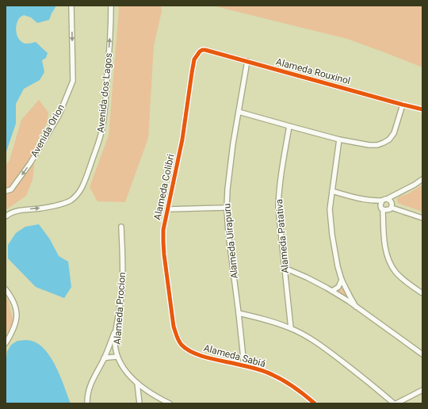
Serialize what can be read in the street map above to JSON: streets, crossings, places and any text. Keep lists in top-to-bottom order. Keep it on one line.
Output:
{"streets":{"street":["Alameda Rouxinol","Avenida dos Lagos","Avenida Orion","Alameda Colibri","Alameda Patativa","Alameda Uirapuru","Alameda Procion","Alameda Sabiá"]},"crossings":[["Alameda Rouxinol","Alameda Colibri"],["Alameda Rouxinol","Alameda Uirapuru"],["Alameda Colibri","Alameda Sabiá"],["Alameda Uirapuru","Alameda Sabiá"]],"one_way":["Avenida dos Lagos","Avenida Orion"]}
